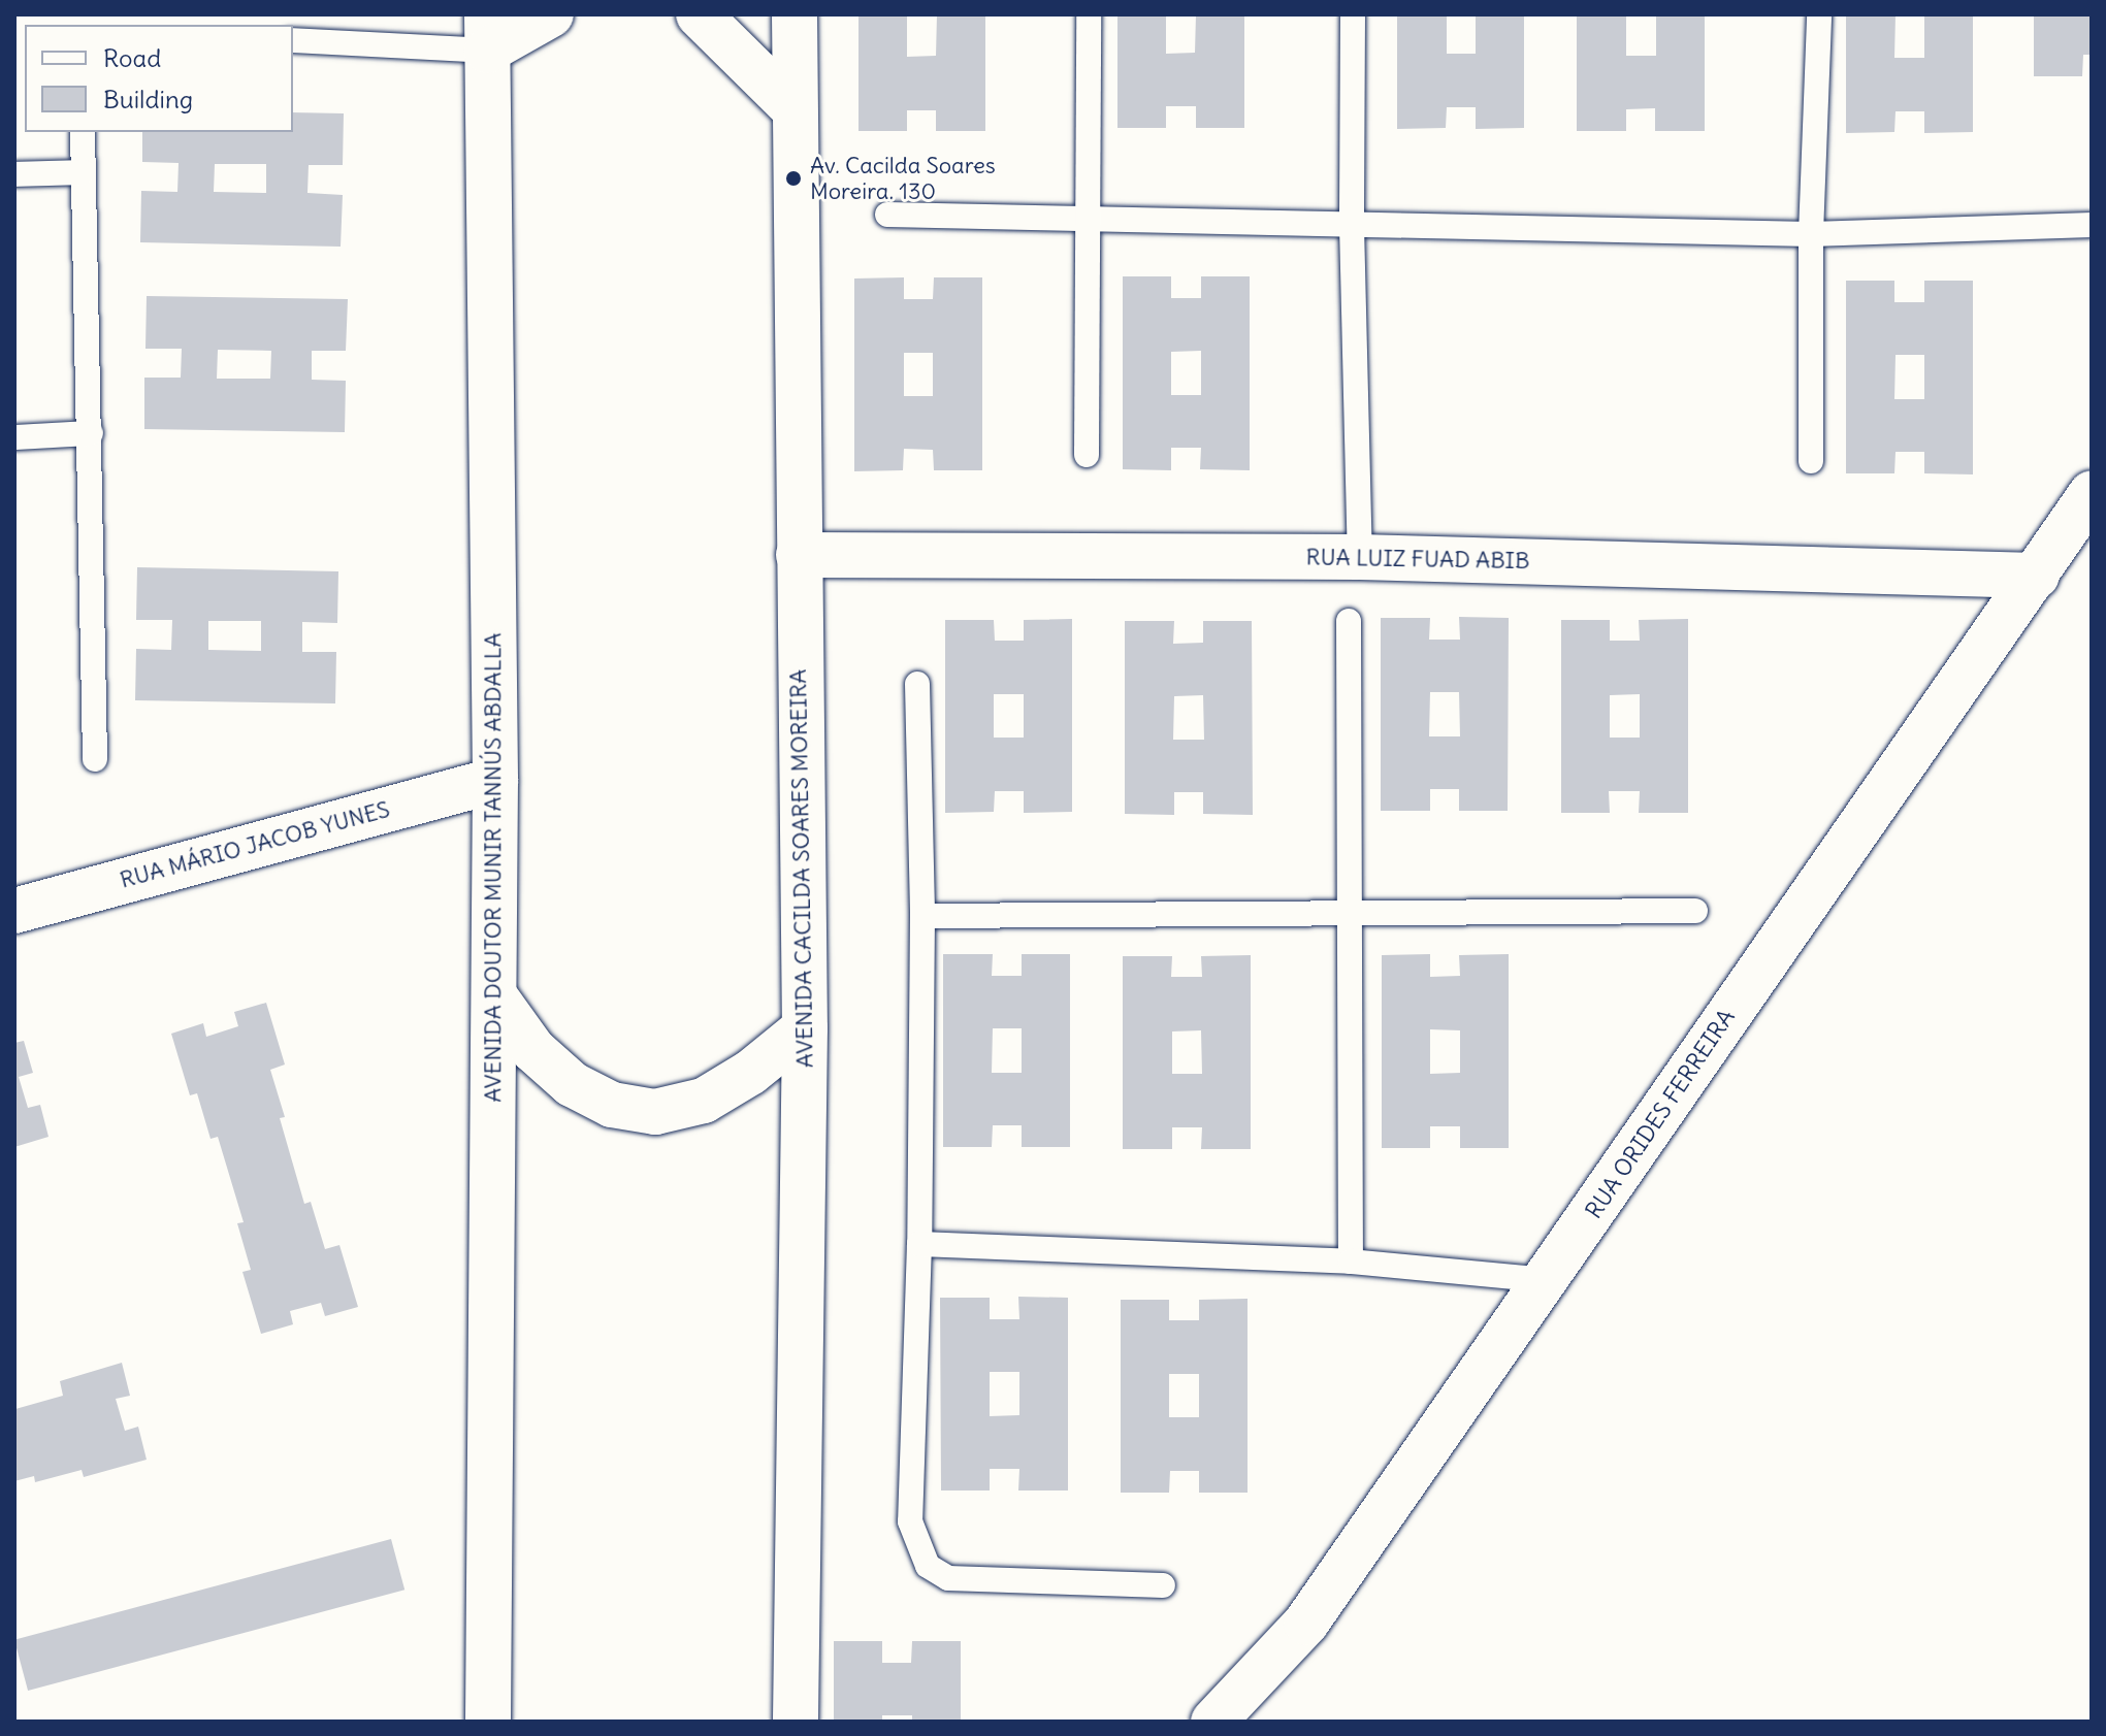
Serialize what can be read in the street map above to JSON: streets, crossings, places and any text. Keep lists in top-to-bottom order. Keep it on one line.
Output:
{"streets":{"street":["RUA LUIZ FUAD ABIB","RUA MÁRIO JACOB YUNES","AVENIDA DOUTOR MUNIR TANNÚS ABDALLA","AVENIDA CACILDA SOARES MOREIRA","RUA ORIDES FERREIRA"]},"crossings":[["RUA LUIZ FUAD ABIB","AVENIDA CACILDA SOARES MOREIRA"],["RUA LUIZ FUAD ABIB","RUA ORIDES FERREIRA"],["RUA MÁRIO JACOB YUNES","AVENIDA DOUTOR MUNIR TANNÚS ABDALLA"]],"places":["Av. Cacilda Soares Moreira. 130"],"legend":["Road","Building"]}
